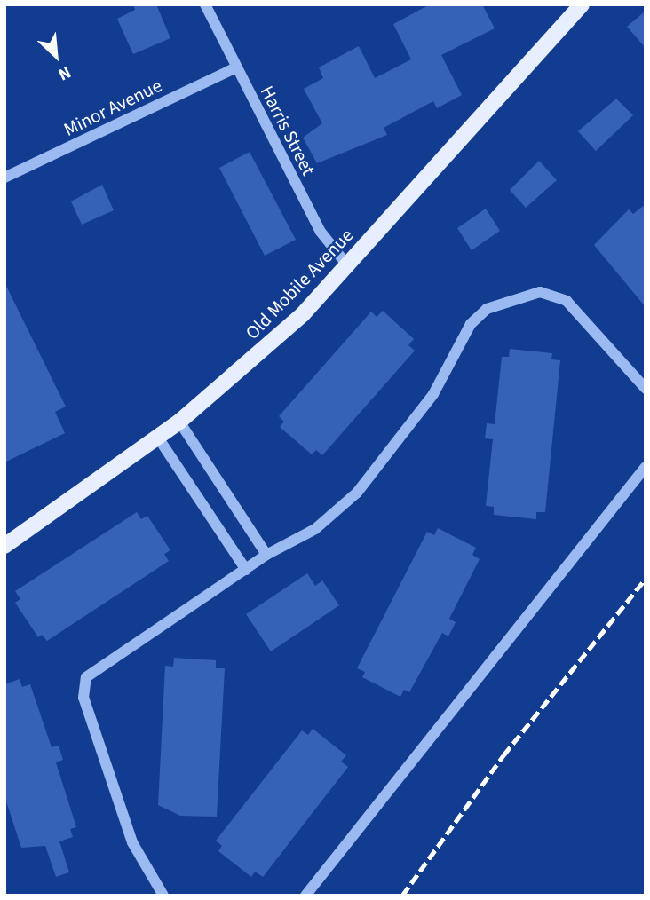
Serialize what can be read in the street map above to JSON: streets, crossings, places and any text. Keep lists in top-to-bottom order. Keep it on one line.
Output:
{"streets":{"main road":["Old Mobile Avenue"],"street":["Minor Avenue","Harris Street"]},"crossings":[["Minor Avenue","Harris Street"],["Harris Street","Old Mobile Avenue"]],"north":"bottom right"}
